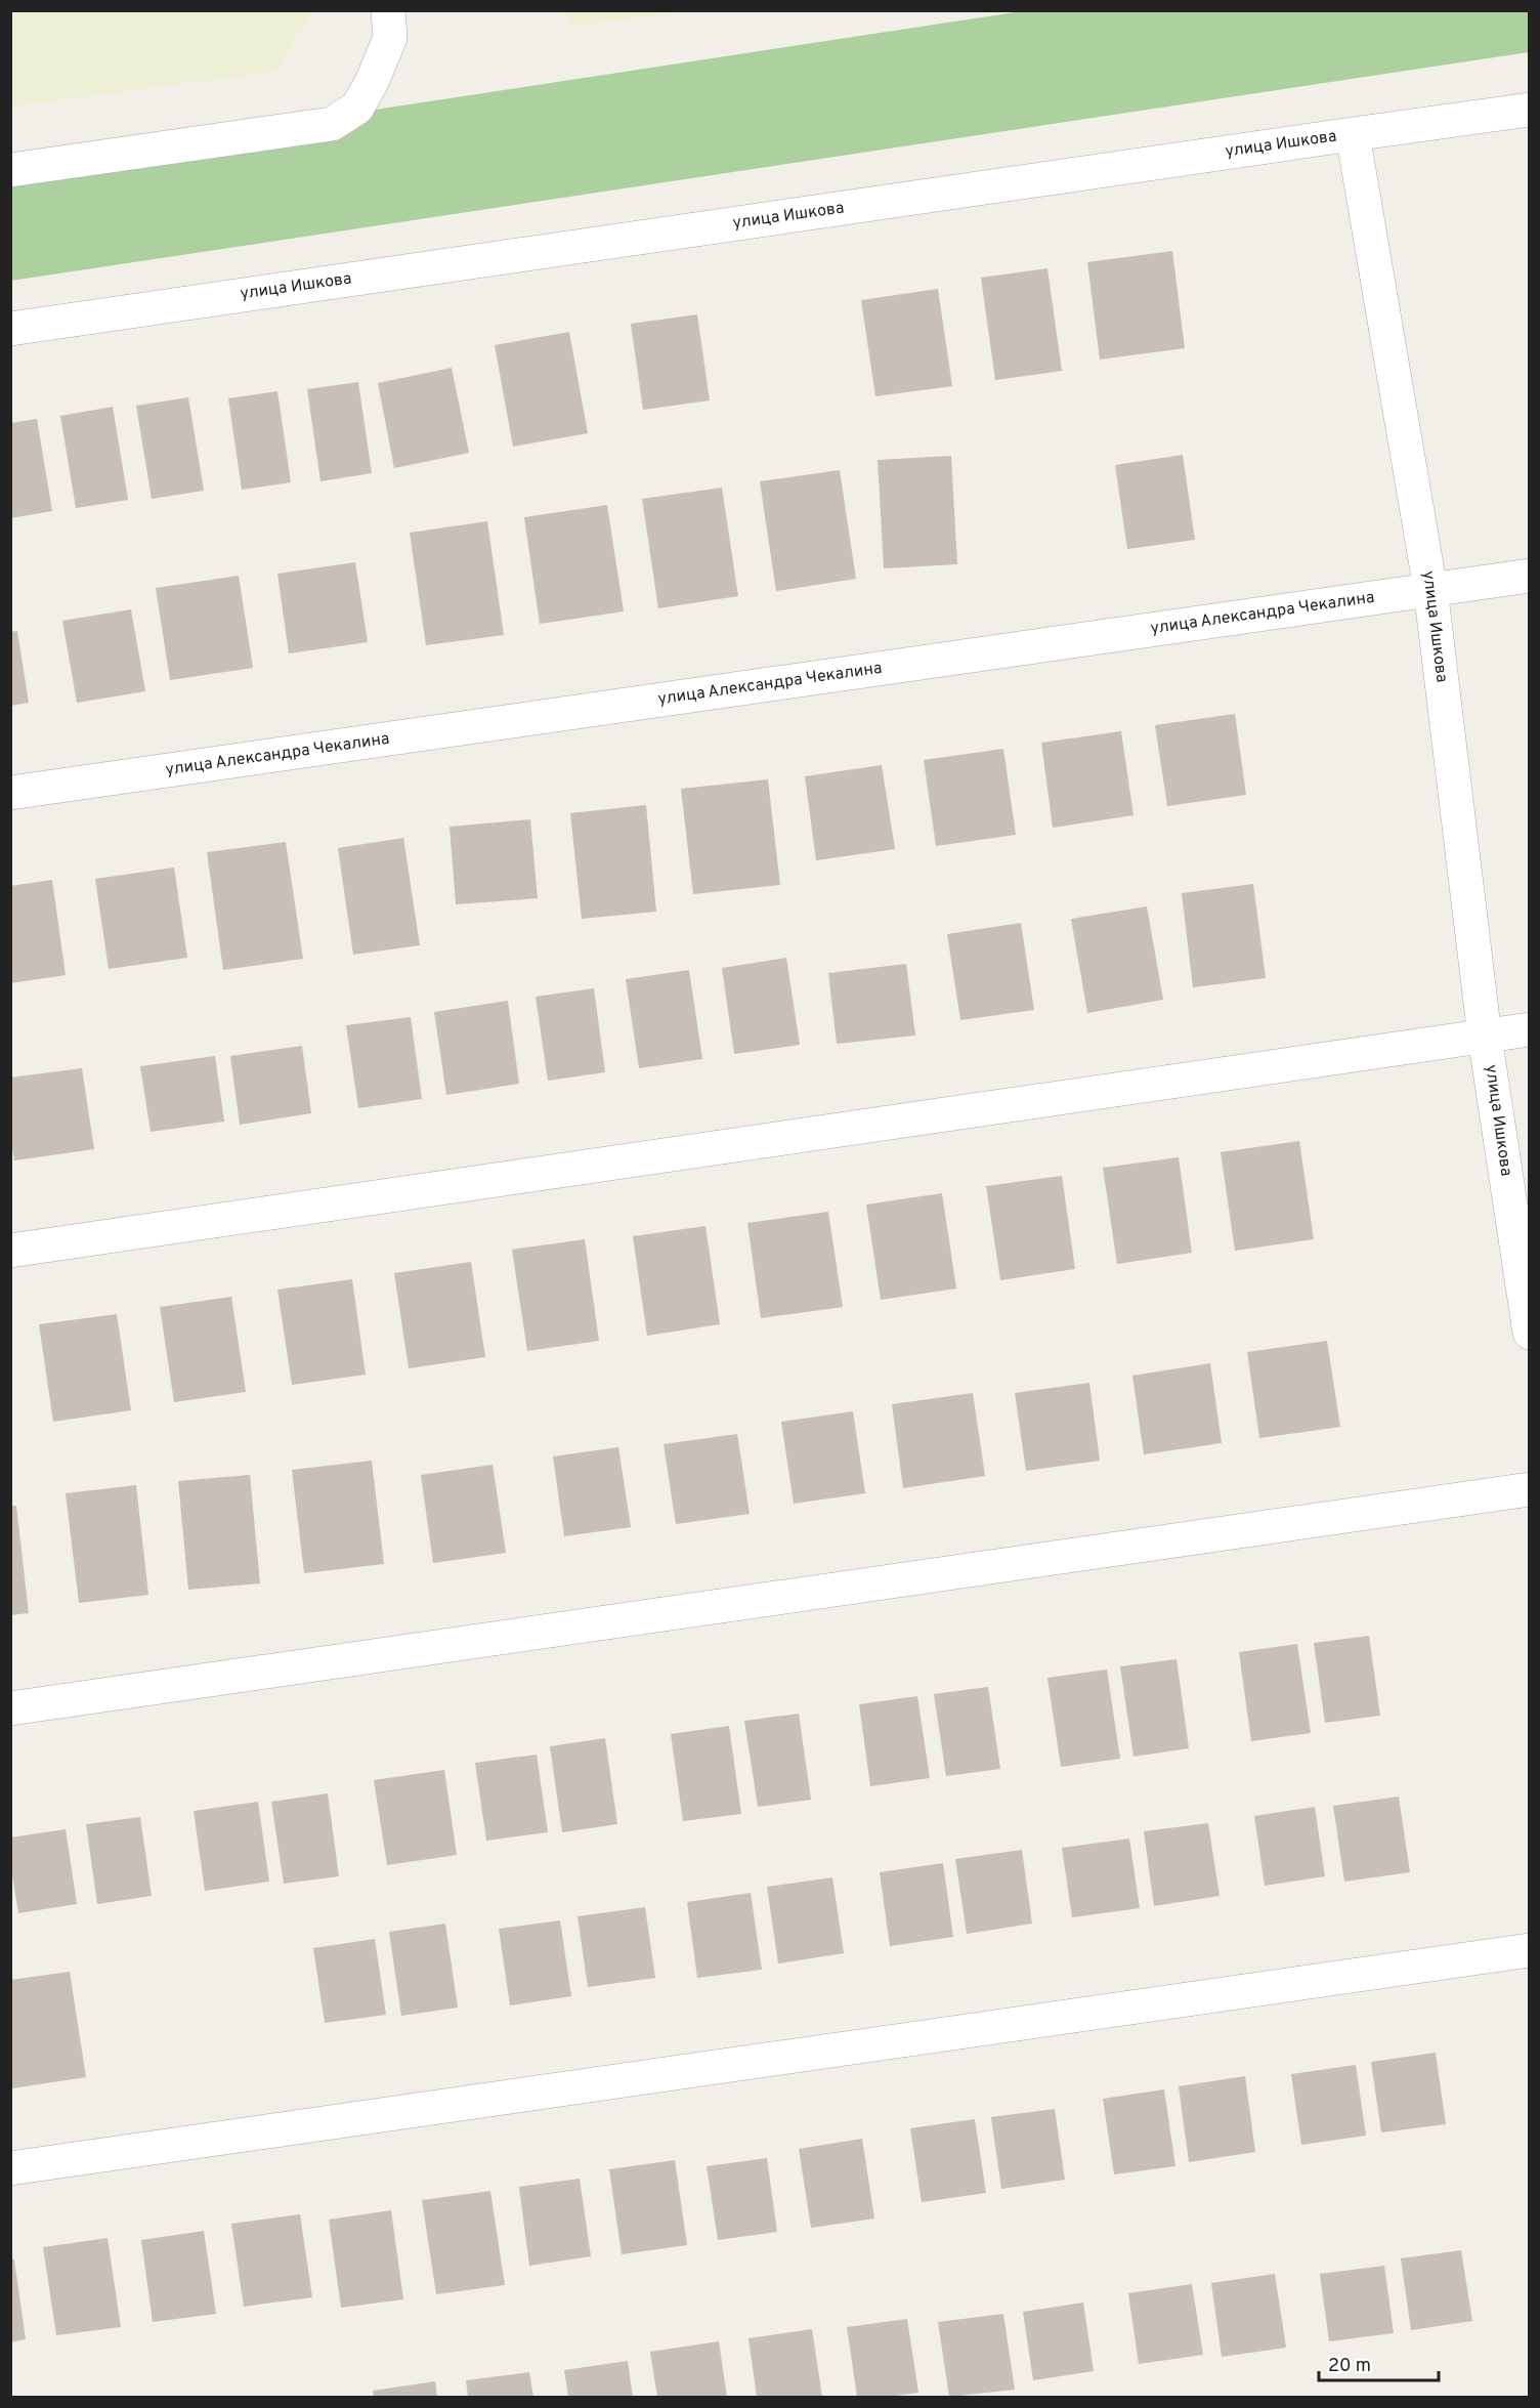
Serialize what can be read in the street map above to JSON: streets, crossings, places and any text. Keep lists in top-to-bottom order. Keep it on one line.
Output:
{"streets":{"street":["улица Ишкова","улица Александра Чекалина"]},"crossings":[["улица Ишкова","улица Александра Чекалина"]],"scale_bar":"20 m"}
